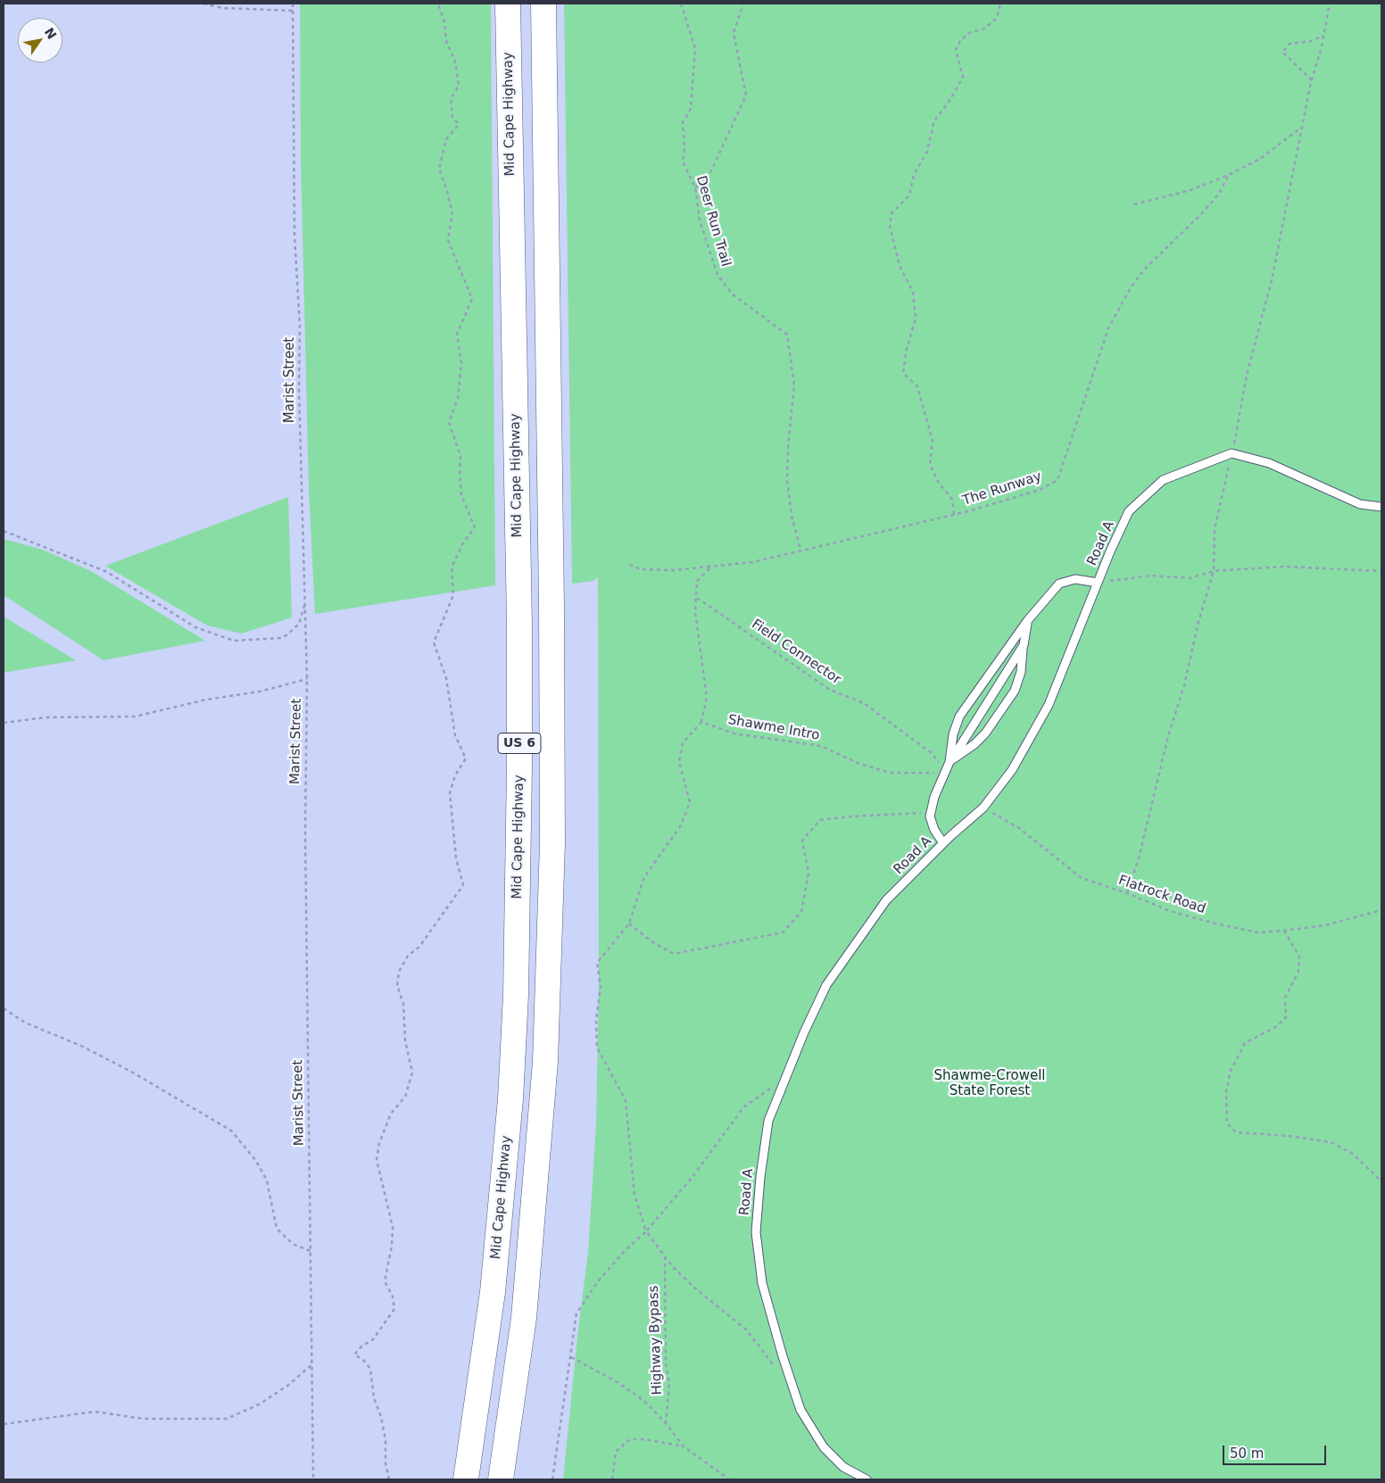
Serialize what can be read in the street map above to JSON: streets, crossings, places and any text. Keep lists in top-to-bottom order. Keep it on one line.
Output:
{"streets":{"highway":["Mid Cape Highway","US 6"],"lane":["Road A"],"path":["Deer Run Trail","Marist Street","The Runway","Field Connector","Shawme Intro","Flatrock Road","Highway Bypass"]},"crossings":[["Deer Run Trail","The Runway"],["Road A","Flatrock Road"],["Field Connector","Shawme Intro"]],"parks":["Shawme-Crowell State Forest"],"scale_bar":"50 m","north":"top right"}
